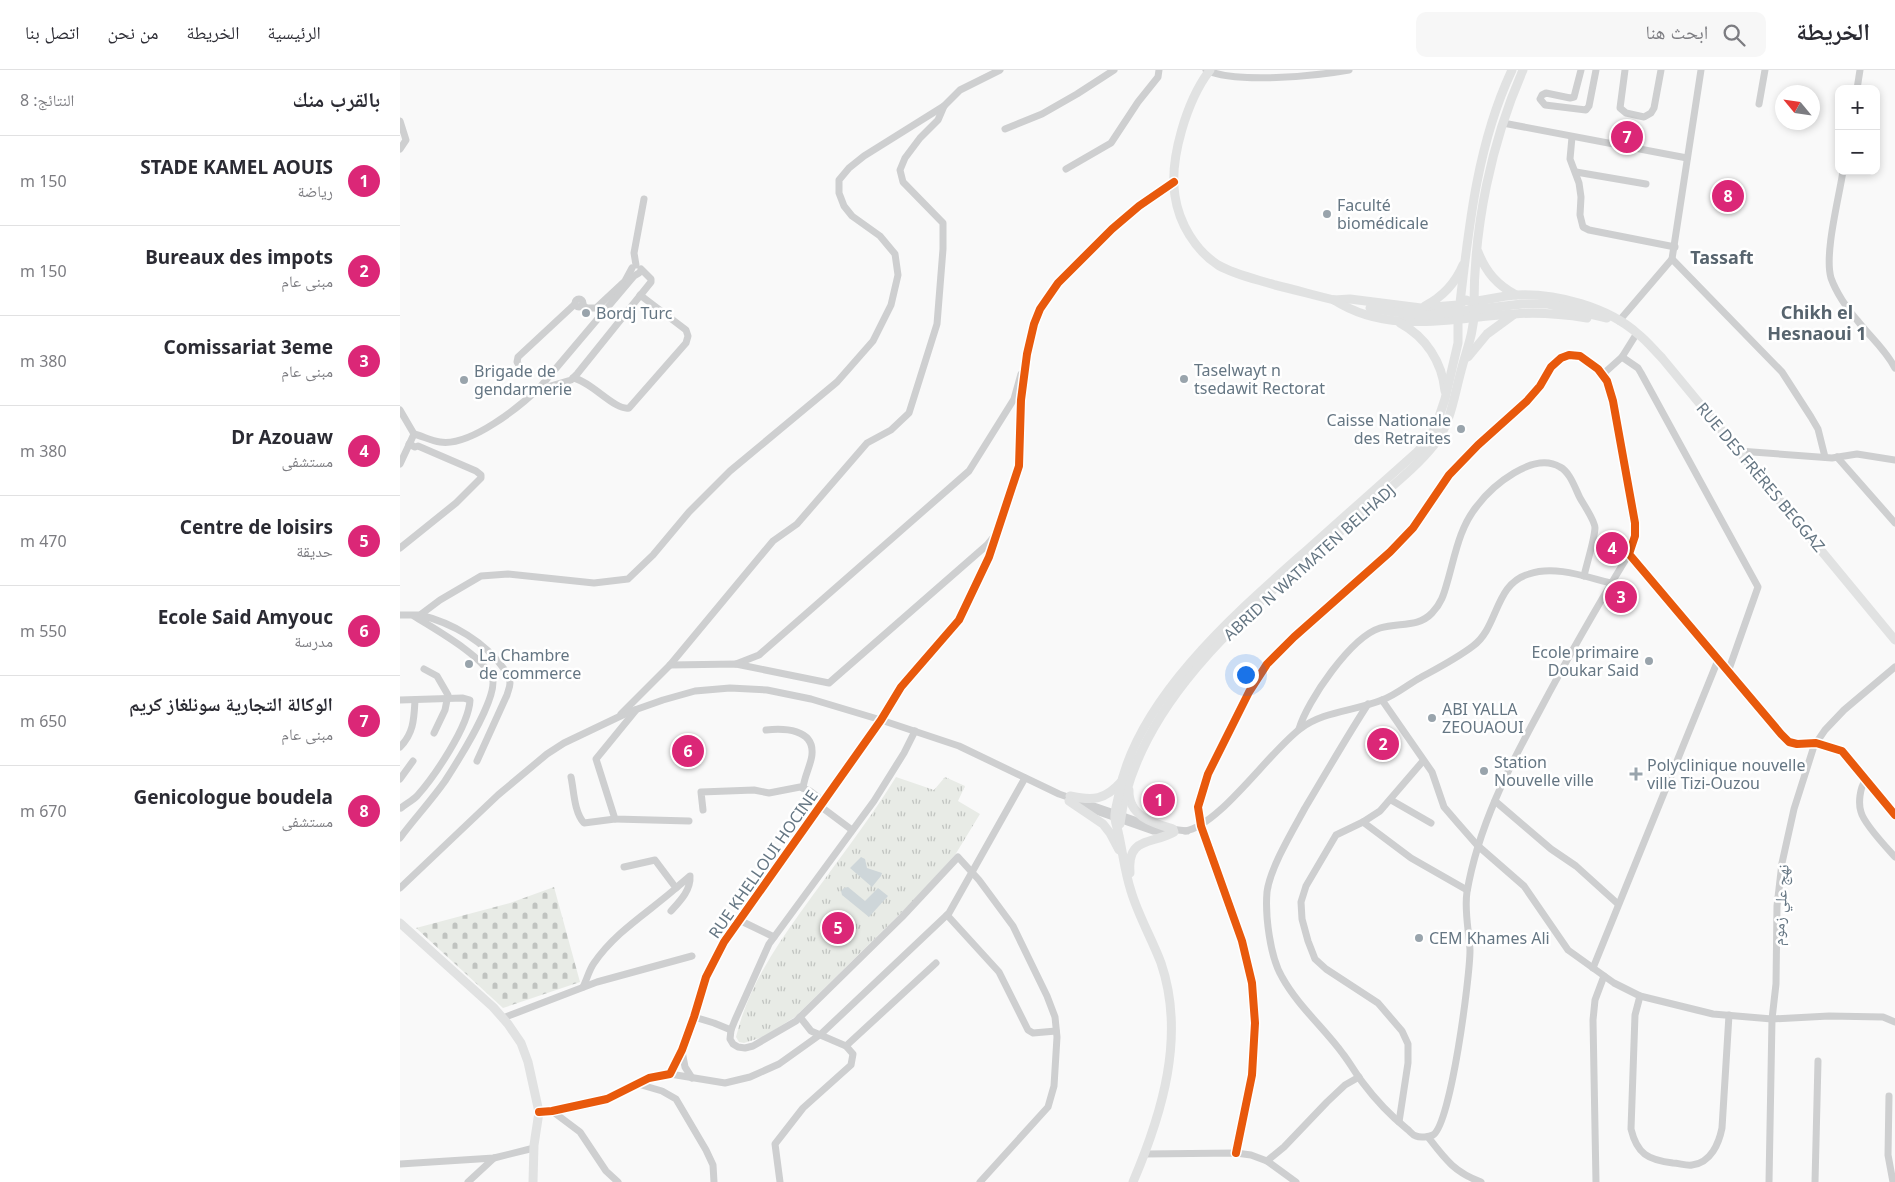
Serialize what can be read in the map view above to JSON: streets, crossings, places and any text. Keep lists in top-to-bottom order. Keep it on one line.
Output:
{"streets":{"main road":["RUE DES FRÈRES BEGGAZ","ABRID N WATMATEN BELHADJ"],"street":["RUE KHELLOUI HOCINE","نهج علي زموم"]},"crossings":[["RUE DES FRÈRES BEGGAZ","ABRID N WATMATEN BELHADJ"]],"districts":["Tassaft","Chikh el Hesnaoui 1"],"places":{"other":["Faculté biomédicale","Bordj Turc","Taselwayt n tsedawit Rectorat","Brigade de gendarmerie","Caisse Nationale des Retraites","Ecole primaire Doukar Said","La Chambre de commerce","ABI YALLA ZEOUAOUI","Station Nouvelle ville","CEM Khames Ali"],"health":["Polyclinique nouvelle ville Tizi-Ouzou"]},"north":"top left","page":{"header":"الخريطة","search":"ابحث هنا","nav":["الرئيسية","الخريطة","من نحن","اتصل بنا"],"heading":["بالقرب منك","النتائج: 8"],"map_buttons":["+","−"],"pins":["7","8","4","3","2","6","1","5"],"list":[{"mark":"1","name":"STADE KAMEL AOUIS","note":"رياضة","value":"150 m"},{"mark":"2","name":"Bureaux des impots","note":"مبنى عام","value":"150 m"},{"mark":"3","name":"Comissariat 3eme","note":"مبنى عام","value":"380 m"},{"mark":"4","name":"Dr Azouaw","note":"مستشفى","value":"380 m"},{"mark":"5","name":"Centre de loisirs","note":"حديقة","value":"470 m"},{"mark":"6","name":"Ecole Said Amyouc","note":"مدرسة","value":"550 m"},{"mark":"7","name":"الوكالة التجارية سونلغاز كريم","note":"مبنى عام","value":"650 m"},{"mark":"8","name":"Genicologue boudela","note":"مستشفى","value":"670 m"}]}}
